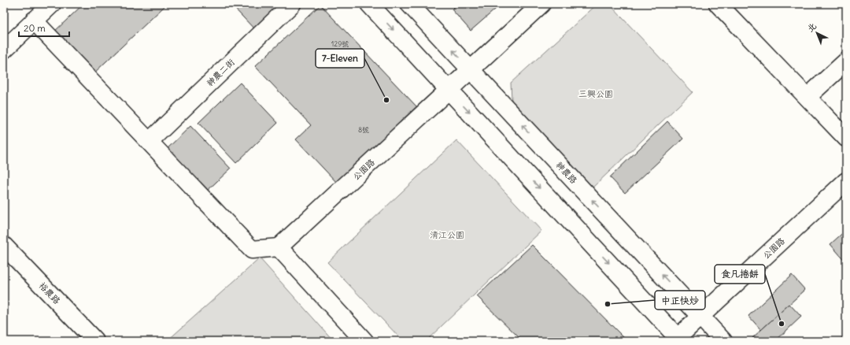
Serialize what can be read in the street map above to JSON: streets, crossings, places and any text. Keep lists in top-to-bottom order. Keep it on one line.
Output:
{"streets":{"street":["神農二街","公園路","神農路","裕農路"]},"crossings":[["公園路","神農路"]],"parks":["三興公園","清江公園"],"places":["7-Eleven","中正快炒","食凡捲餅"],"house_numbers":["129號","8號"],"scale_bar":"20 m","north":"top left"}
